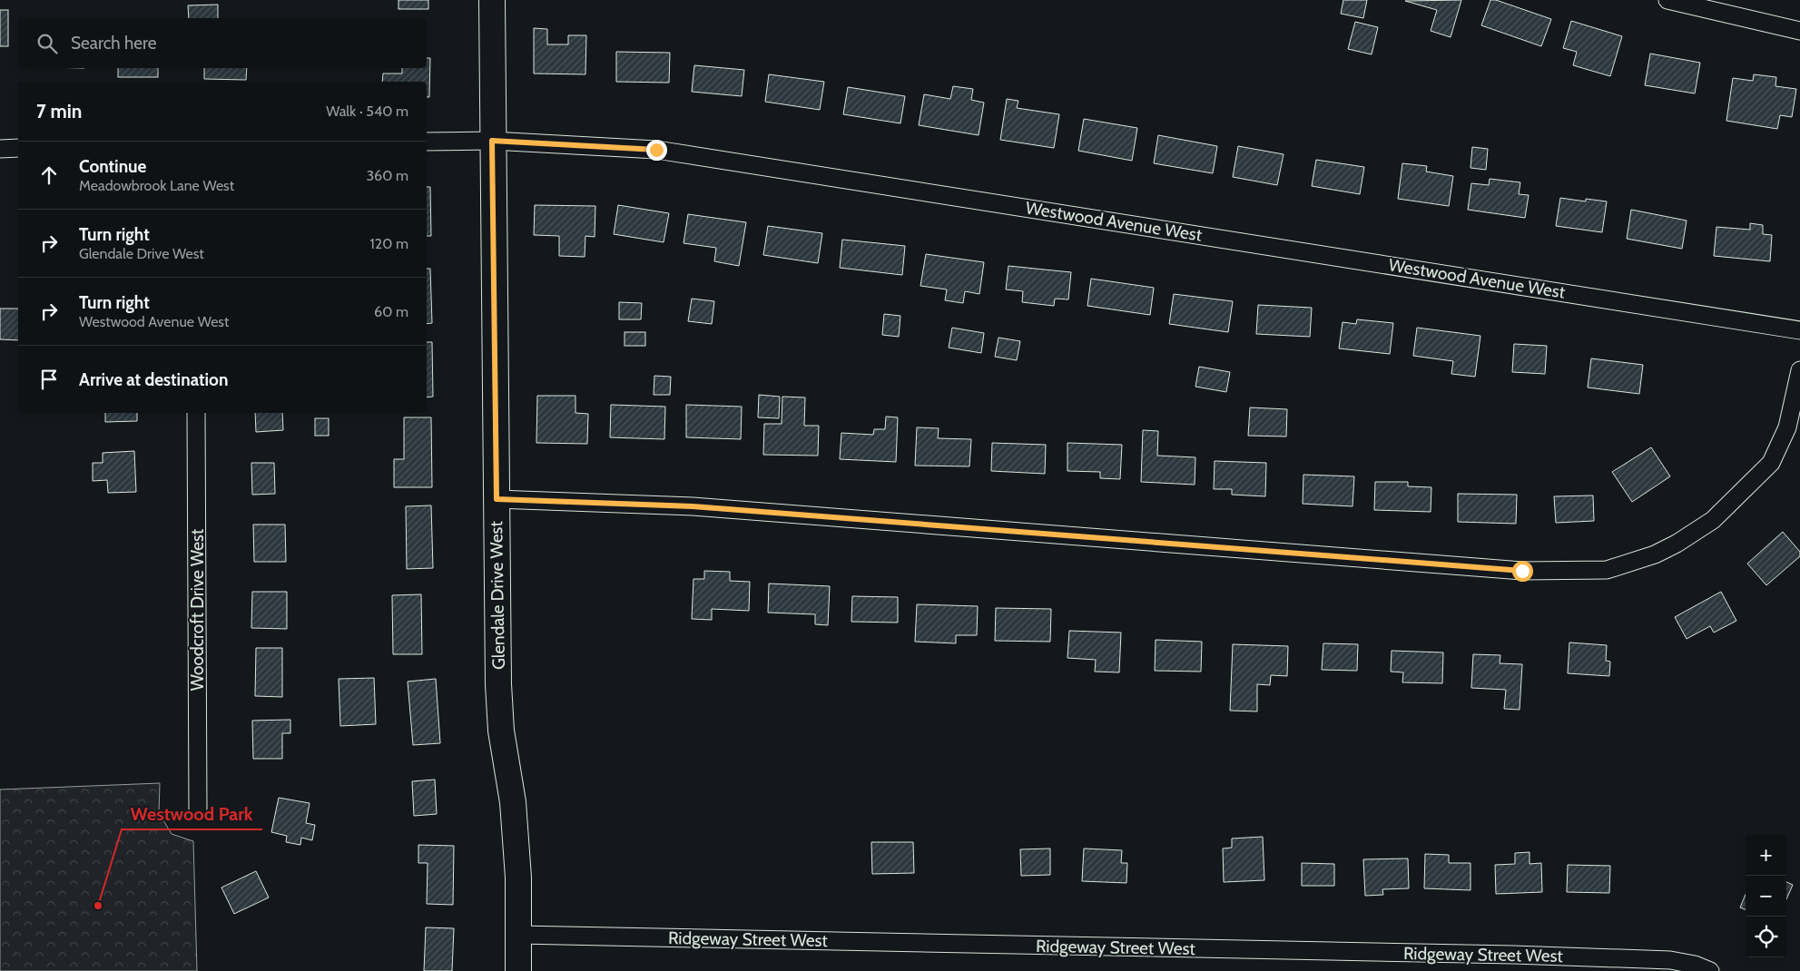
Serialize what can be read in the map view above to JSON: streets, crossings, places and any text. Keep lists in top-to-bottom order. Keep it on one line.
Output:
{"streets":{"street":["Westwood Avenue West","Glendale Drive West","Woodcroft Drive West","Ridgeway Street West"]},"crossings":[["Westwood Avenue West","Glendale Drive West"],["Glendale Drive West","Ridgeway Street West"]],"places":["Westwood Park"],"page":{"search":"Search here","heading":["7 min","Walk · 540 m"],"list":[["Continue","Meadowbrook Lane West","360 m"],["Turn right","Glendale Drive West","120 m"],["Turn right","Westwood Avenue West","60 m"],"Arrive at destination"],"map_buttons":["+","−"]}}
